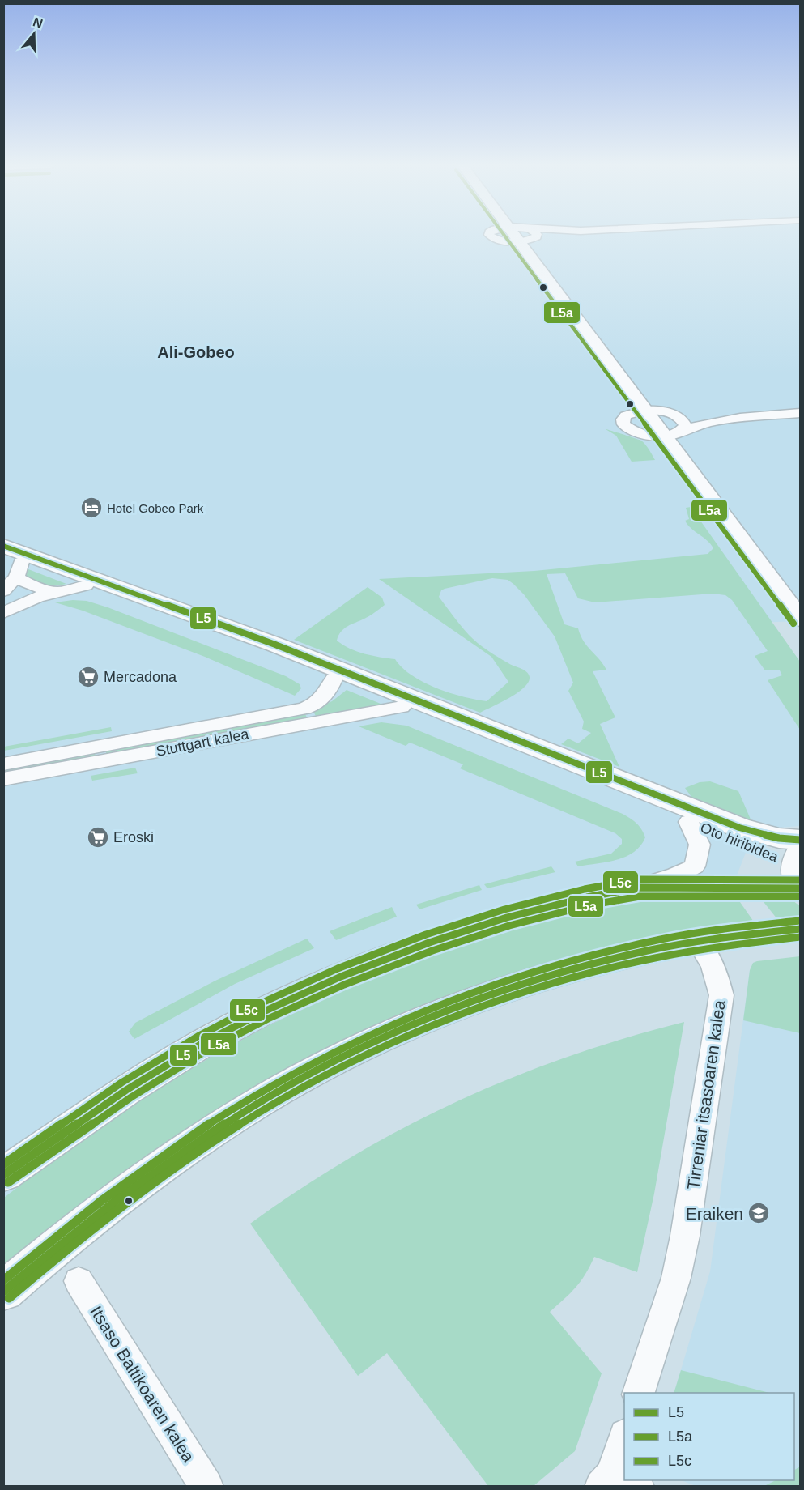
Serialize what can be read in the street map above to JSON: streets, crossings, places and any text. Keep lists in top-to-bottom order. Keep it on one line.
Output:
{"streets":{"street":["Stuttgart kalea","Oto hiribidea","Tirreniar itsasoaren kalea","Itsaso Baltikoaren kalea"]},"crossings":[["Stuttgart kalea","Oto hiribidea"]],"districts":["Ali-Gobeo"],"places":{"hotel":["Hotel Gobeo Park"],"supermarket":["Mercadona","Eroski"],"school or university":["Eraiken"]},"lines":["transit line L5a","transit line L5","transit line L5c"],"legend":["L5","L5a","L5c"],"north":"top"}
